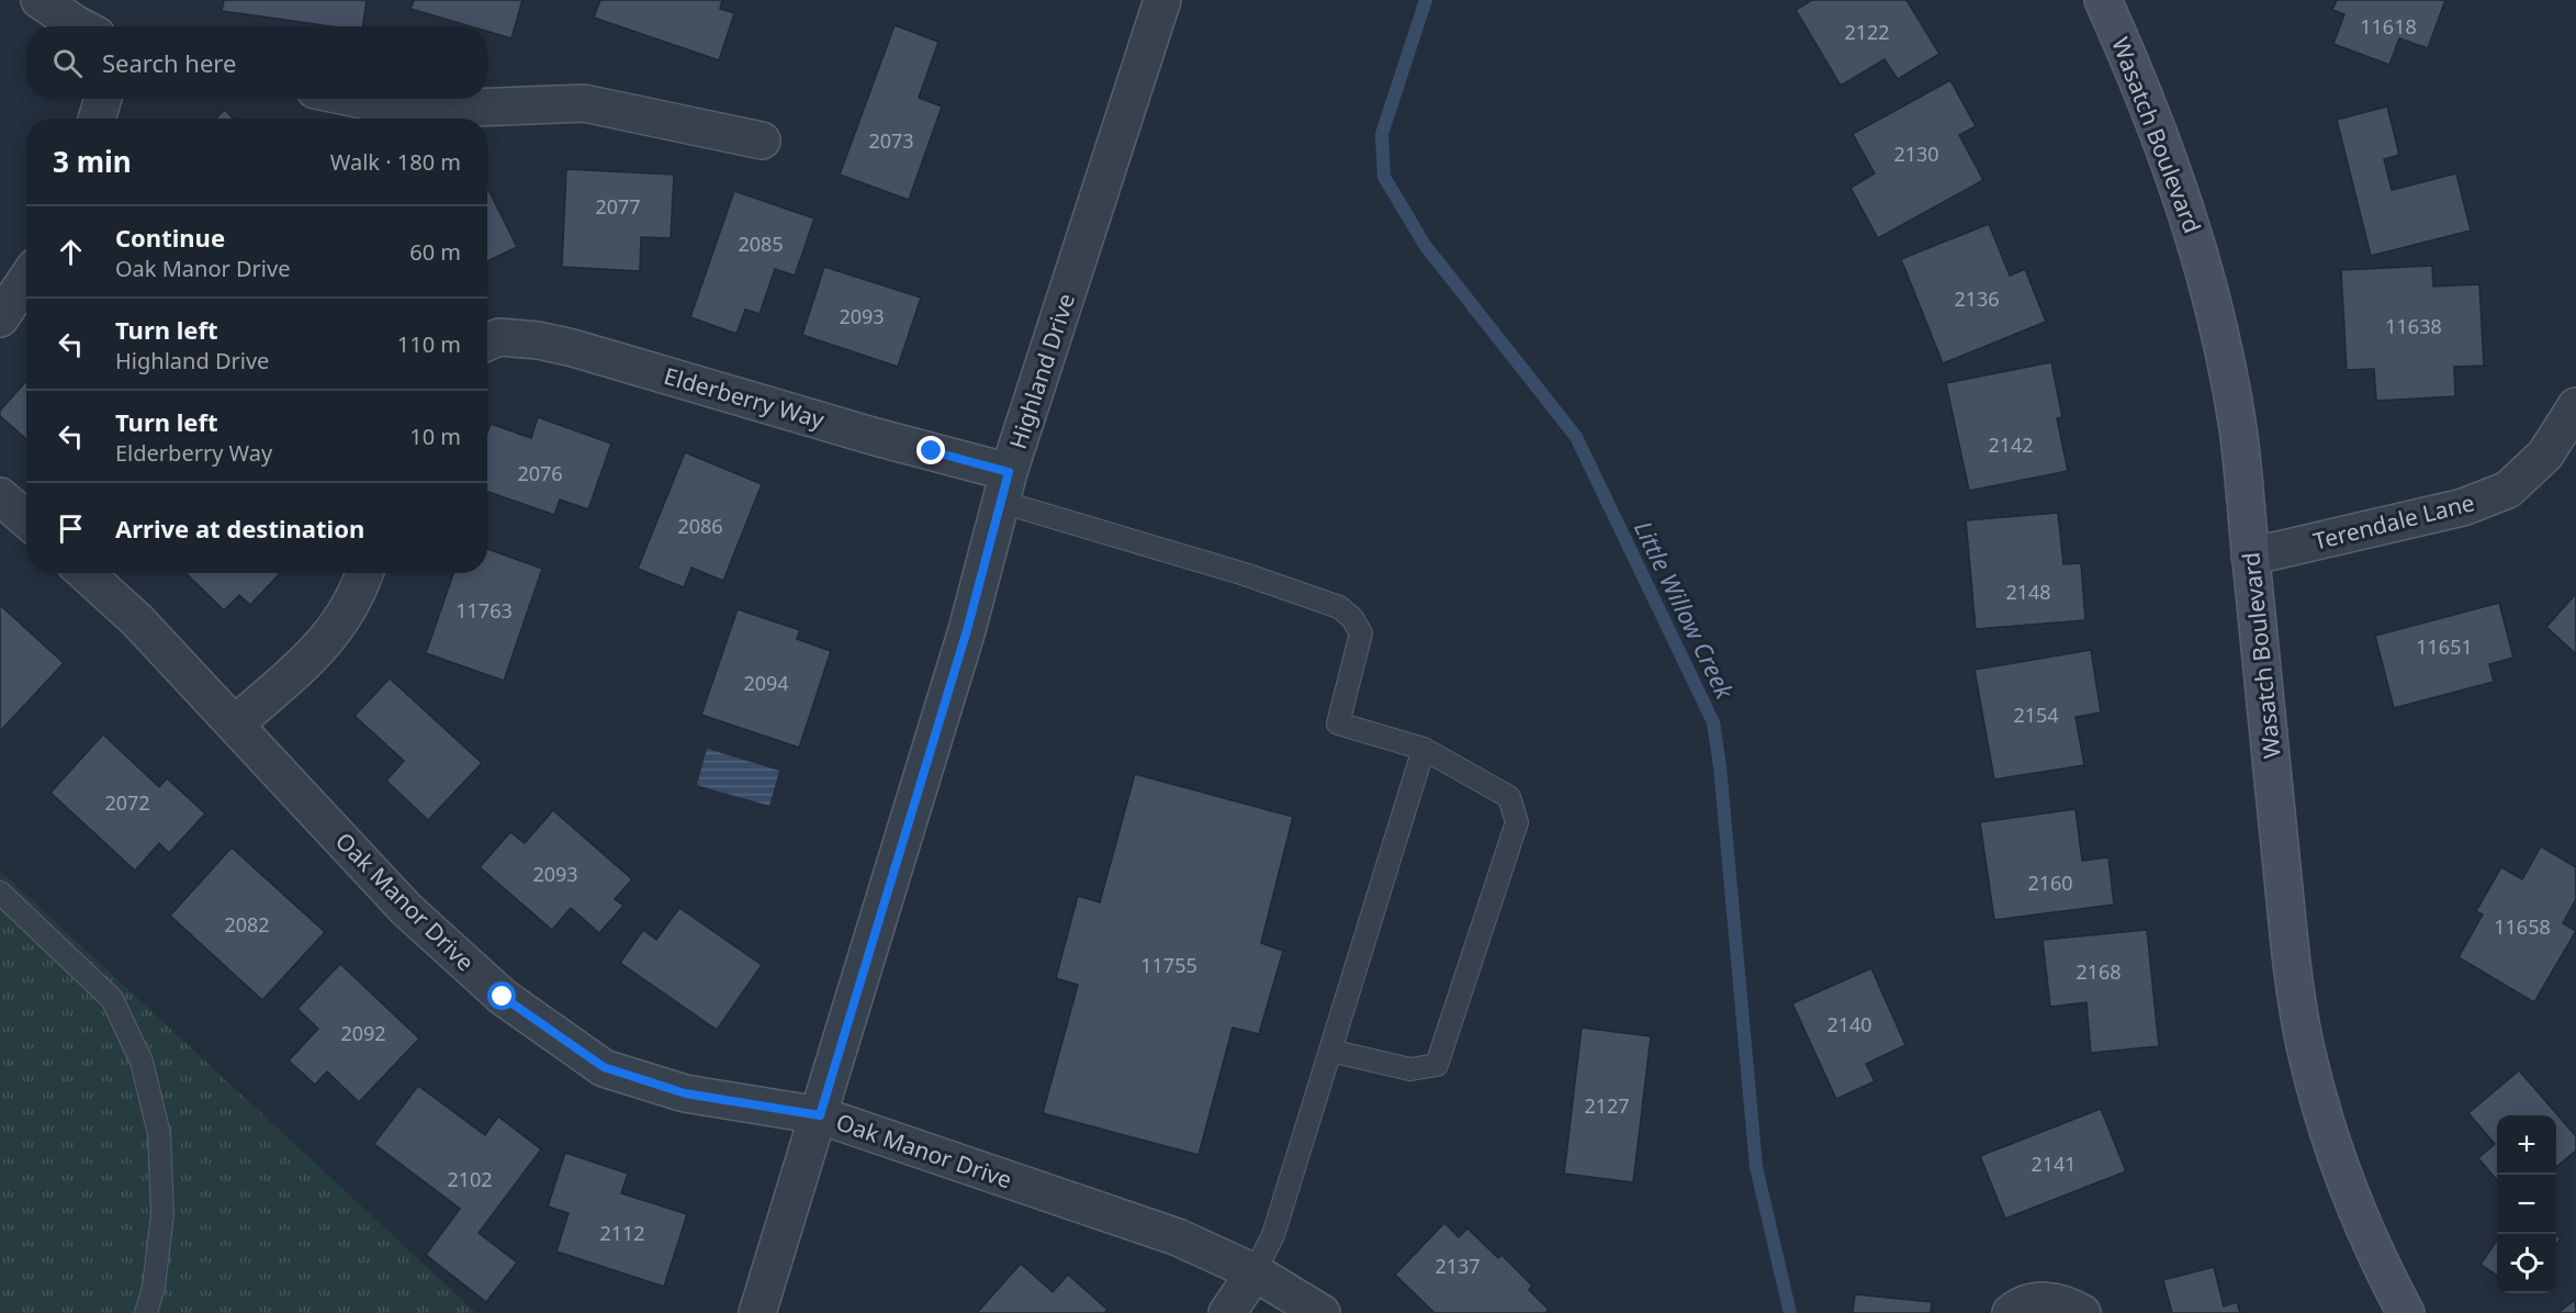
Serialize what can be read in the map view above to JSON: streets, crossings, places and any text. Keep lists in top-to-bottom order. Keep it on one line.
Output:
{"streets":{"main road":["Wasatch Boulevard"],"street":["Highland Drive","Elderberry Way","Terendale Lane","Oak Manor Drive"]},"crossings":[["Wasatch Boulevard","Terendale Lane"],["Highland Drive","Elderberry Way"],["Highland Drive","Oak Manor Drive"]],"water":["Little Willow Creek"],"house_numbers":["11618","2122","2073","2130","2077","2085","2136","2093","11638","2142","2076","2086","2148","11763","11651","2094","2154","2072","2093","2160","2082","11658","11755","2168","2140","2092","2127","2141","2102","2112","2137"],"page":{"search":"Search here","heading":["3 min","Walk · 180 m"],"list":[["Continue","Oak Manor Drive","60 m"],["Turn left","Highland Drive","110 m"],["Turn left","Elderberry Way","10 m"],"Arrive at destination"],"map_buttons":["+","−"]}}
